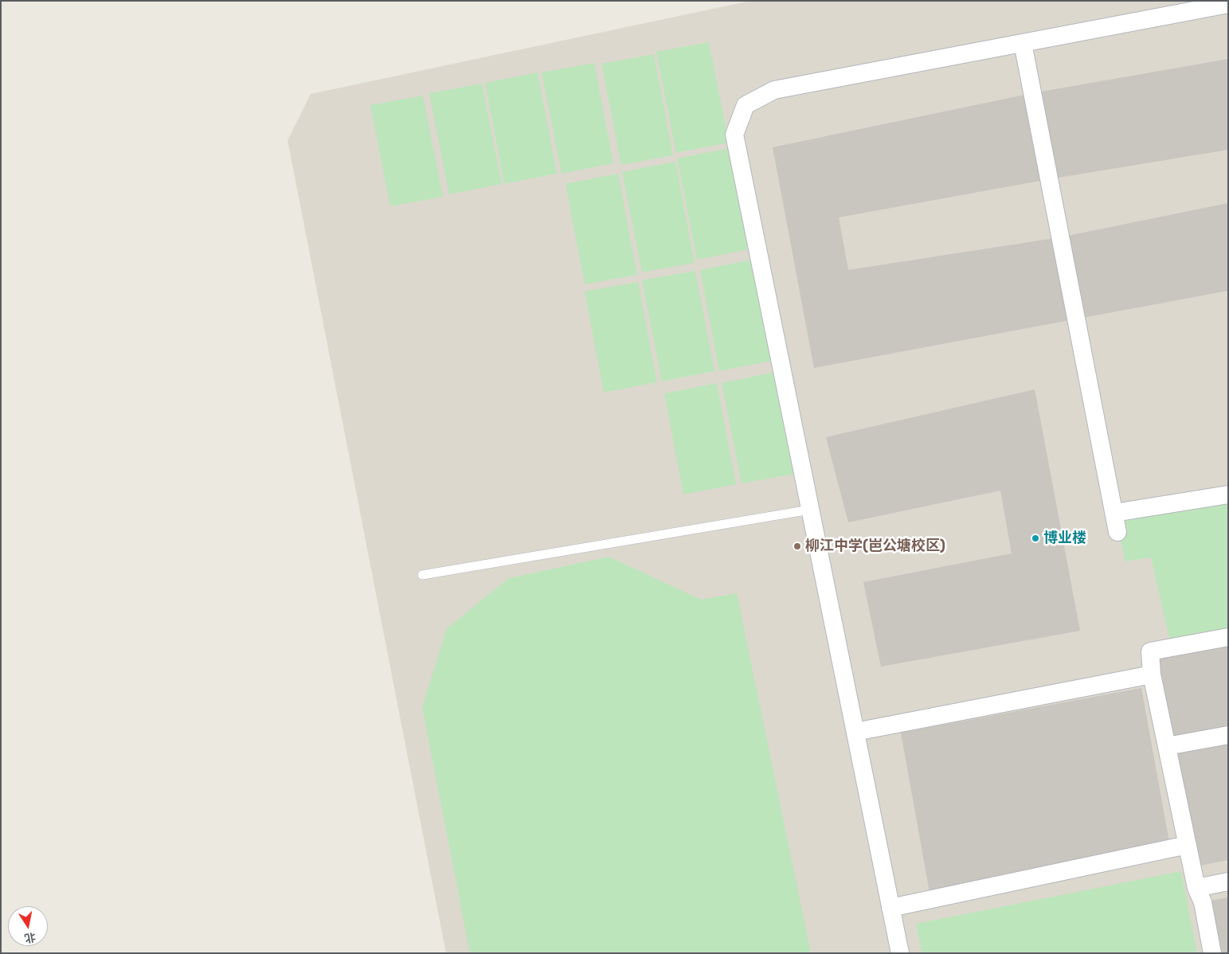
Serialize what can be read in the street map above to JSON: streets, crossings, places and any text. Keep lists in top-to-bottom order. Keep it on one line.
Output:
{"places":["博业楼","柳江中学(岜公塘校区)"],"north":"bottom"}
